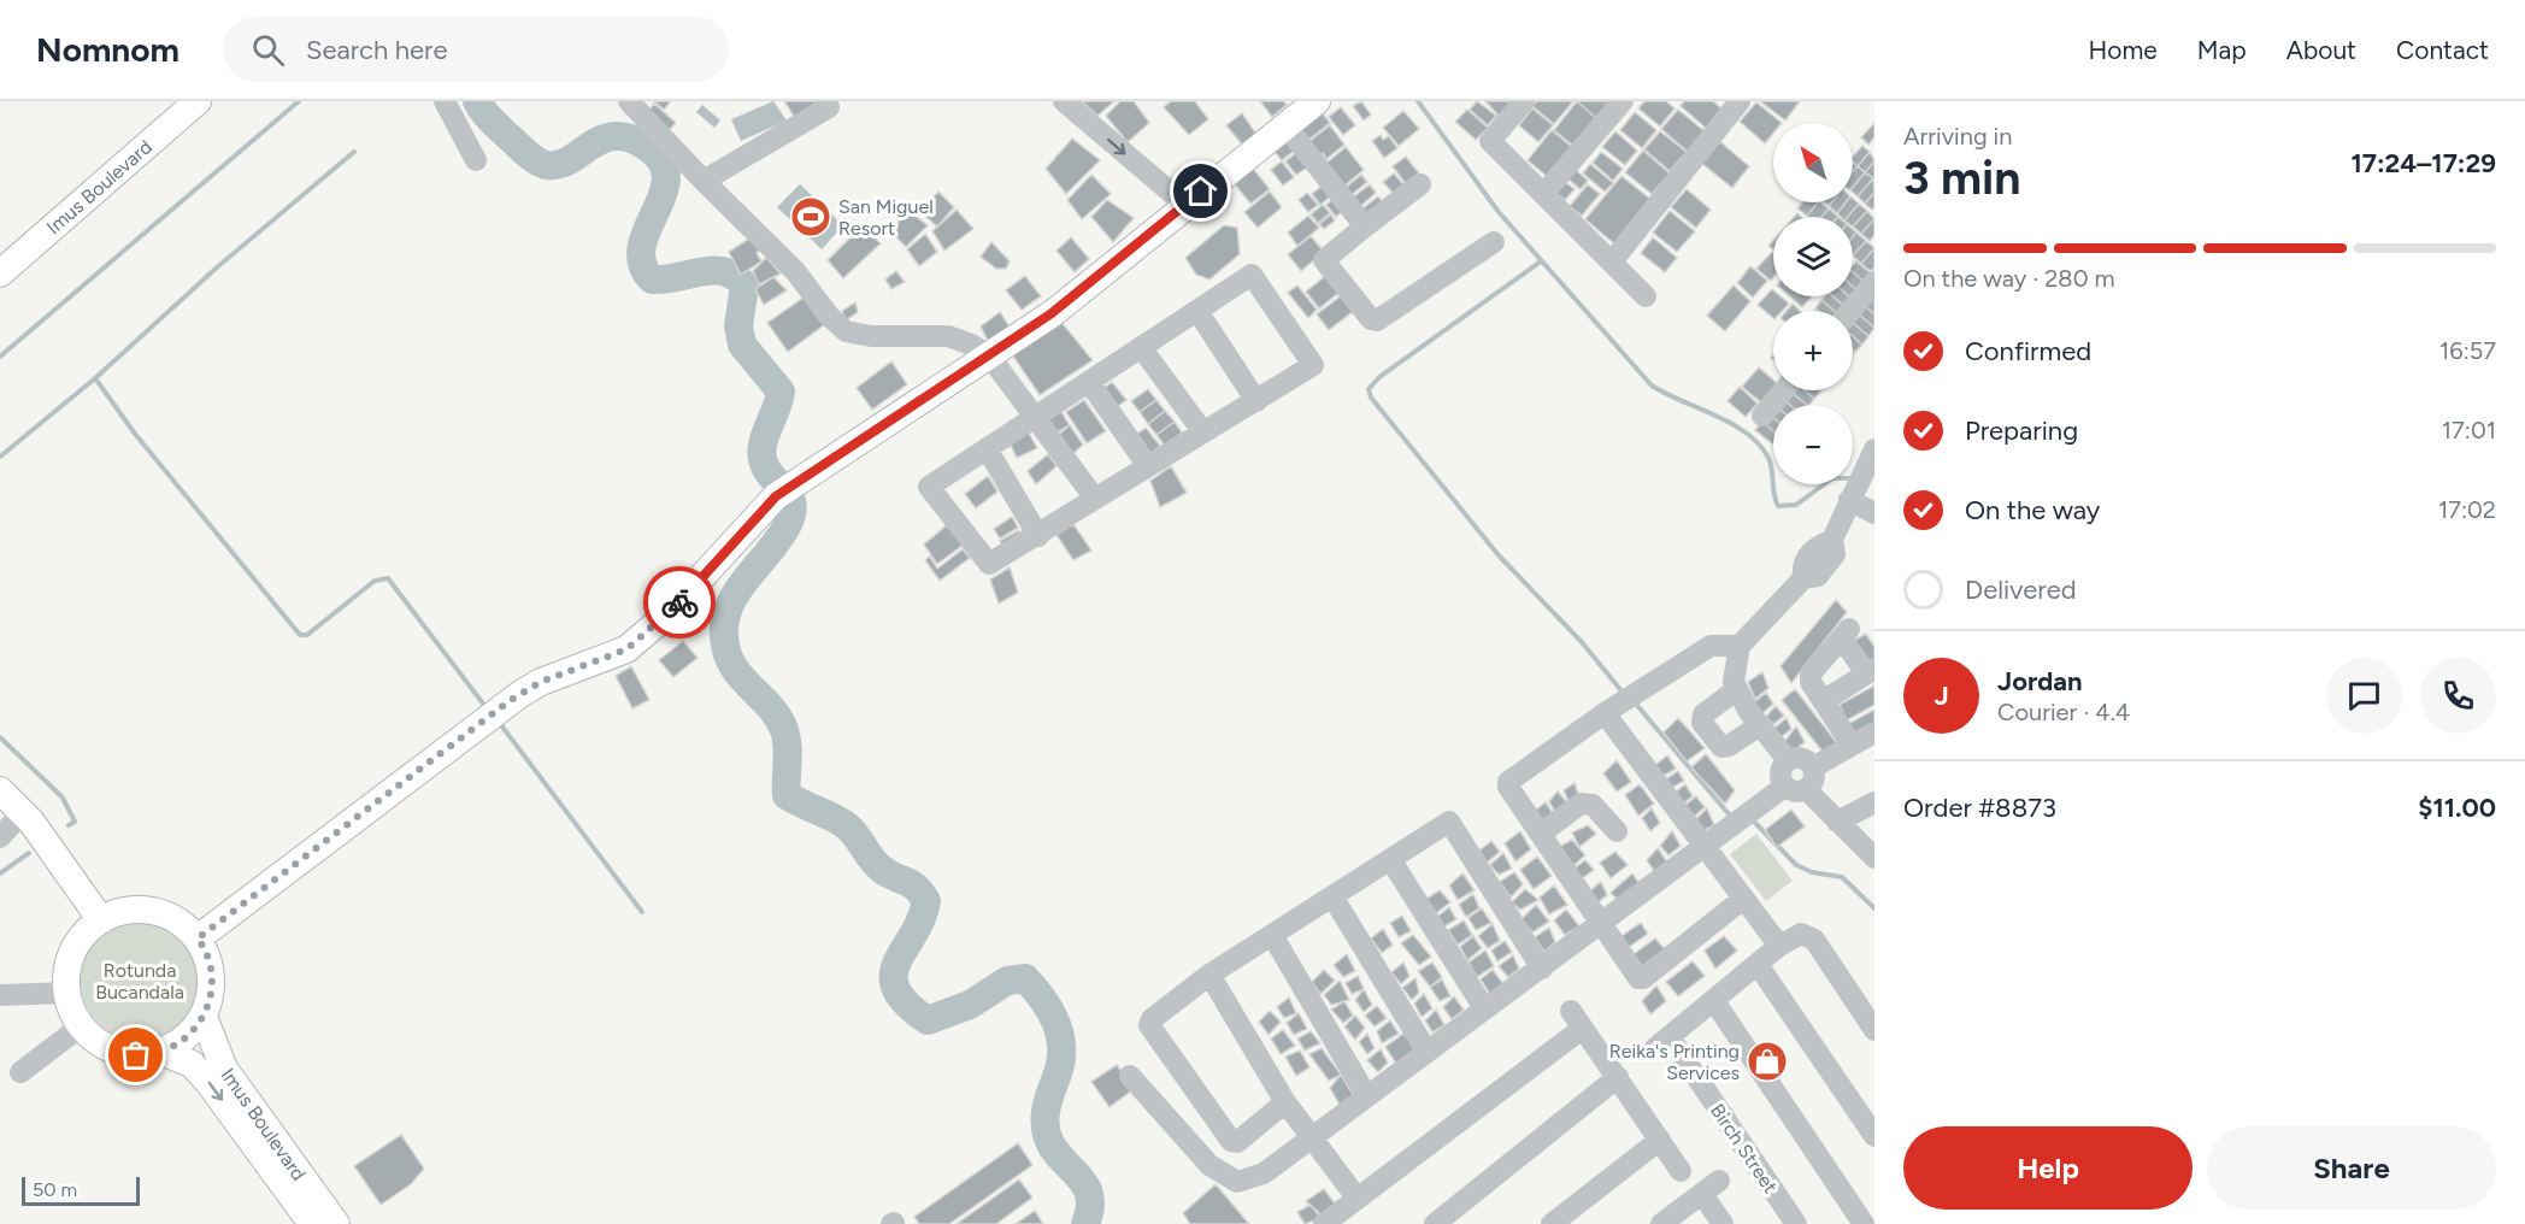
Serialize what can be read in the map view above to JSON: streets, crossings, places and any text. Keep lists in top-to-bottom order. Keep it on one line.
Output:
{"streets":{"main road":["Imus Boulevard"],"street":["Birch Street"]},"parks":["Rotunda Bucandala"],"places":{"sports":["San Miguel Resort"],"shop":["Reika's Printing Services"]},"scale_bar":"50 m","north":"top left","page":{"header":"Nomnom","search":"Search here","nav":["Home","Map","About","Contact"],"heading":["3 min","Arriving in","17:24–17:29"],"panel":["Jordan","Courier · 4.4","Order #8873","$11.00"],"map_buttons":["+","−"],"bar":"On the way · 280 m","list":[["Confirmed","16:57"],["Preparing","17:01"],["On the way","17:02"],"Delivered"],"round":"J","buttons":["Help","Share"],"scale":"50 m"}}
